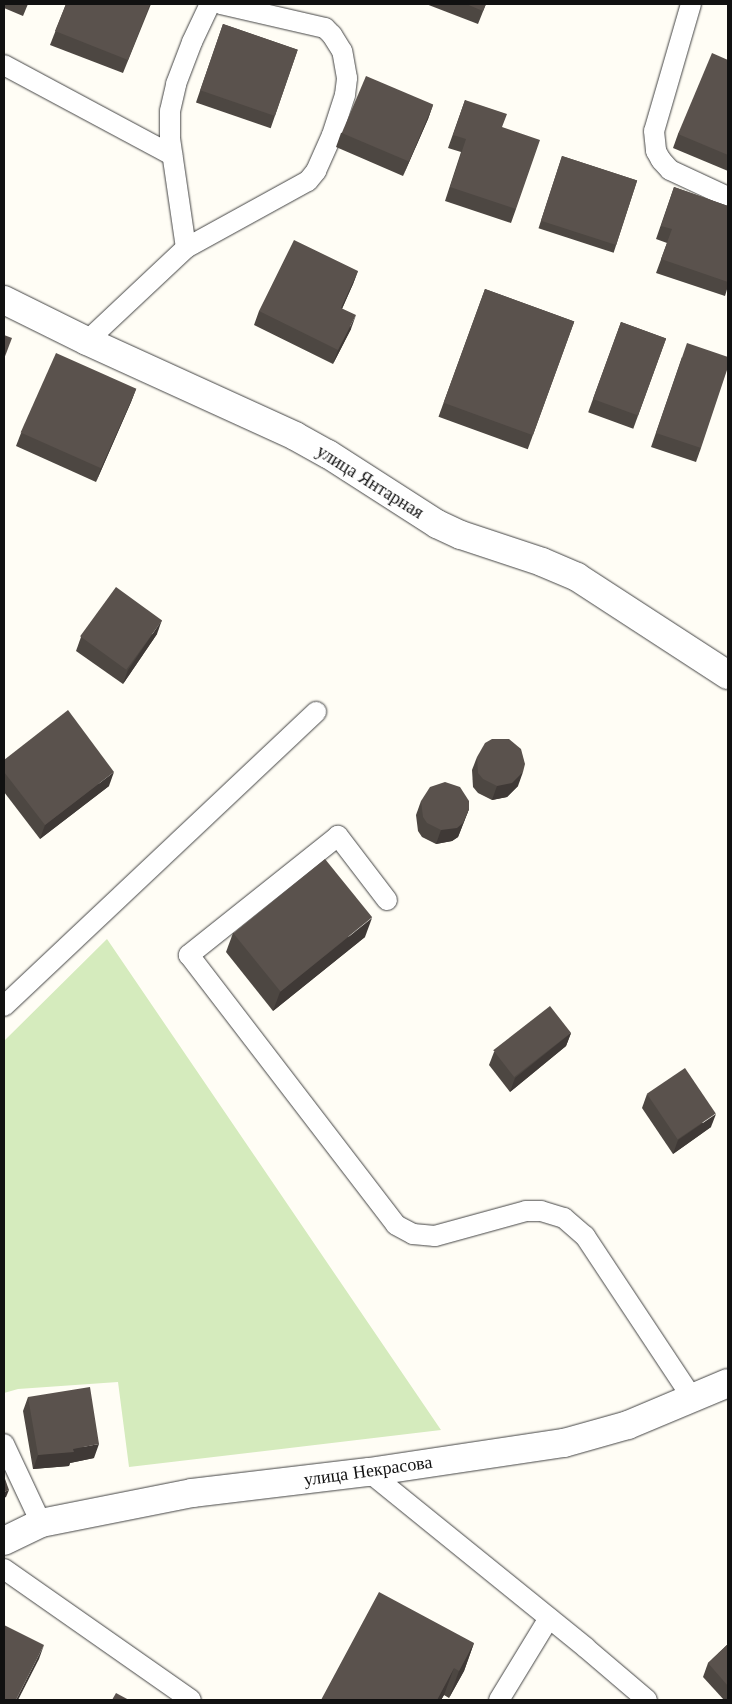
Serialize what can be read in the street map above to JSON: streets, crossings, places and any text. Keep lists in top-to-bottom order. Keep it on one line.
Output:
{"streets":{"street":["улица Янтарная","улица Некрасова"]}}
